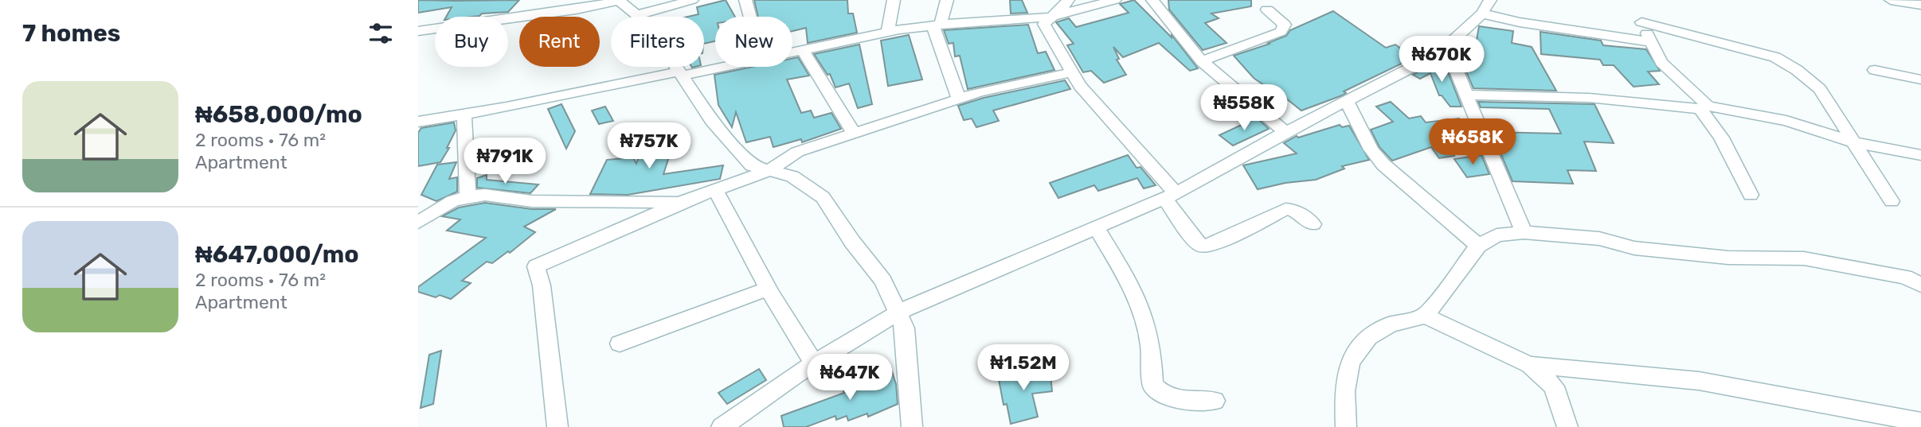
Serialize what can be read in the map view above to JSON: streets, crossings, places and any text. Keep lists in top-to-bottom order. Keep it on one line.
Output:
{"page":{"heading":"7 homes","chip":["Buy","Rent","Filters","New"],"price":["₦670K","₦558K","₦658K","₦757K","₦791K","₦1.52M","₦647K"],"list":[{"name":"₦658,000/mo","note":"2 rooms · 76 m² · Apartment"},{"name":"₦647,000/mo","note":"2 rooms · 76 m² · Apartment"}]}}
